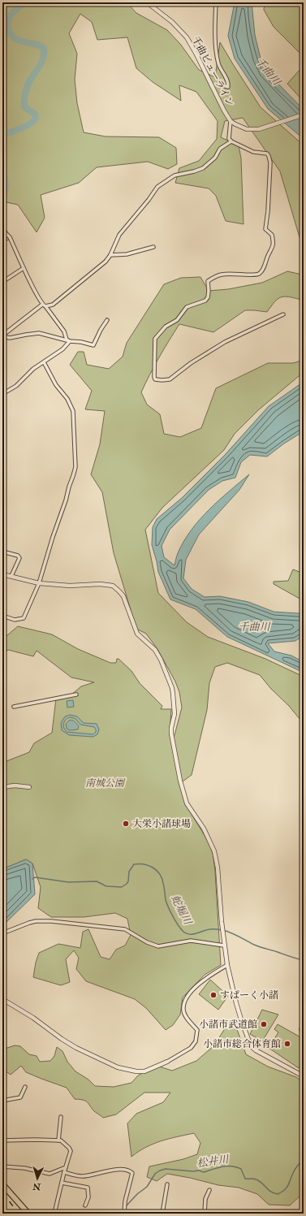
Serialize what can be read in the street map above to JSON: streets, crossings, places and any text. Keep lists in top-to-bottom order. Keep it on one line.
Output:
{"streets":{"street":["千曲ビューライン"]},"water":["千曲川","蛇堀川","松井川"],"parks":["南城公園"],"places":["大栄小諸球場","すぱーく小諸","小諸市武道館","小諸市総合体育館"],"north":"bottom"}
